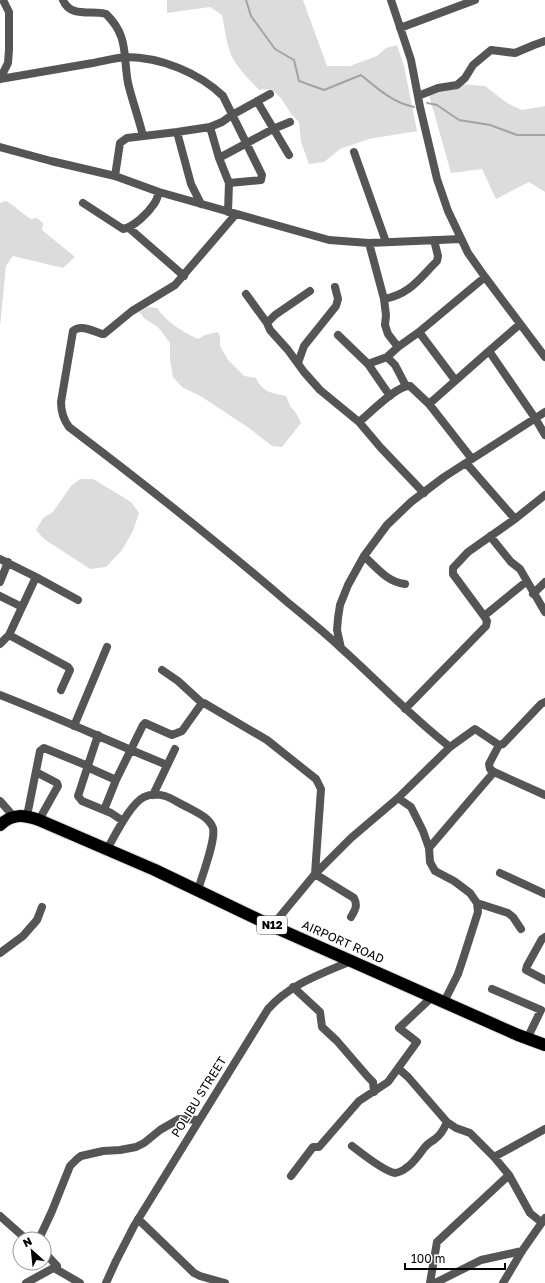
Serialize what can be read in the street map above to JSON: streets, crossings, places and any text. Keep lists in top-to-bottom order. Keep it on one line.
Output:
{"streets":{"highway":["N12","AIRPORT ROAD"],"street":["POLIBU STREET"]},"crossings":[["AIRPORT ROAD","POLIBU STREET"]],"scale_bar":"100 m","north":"top left"}
